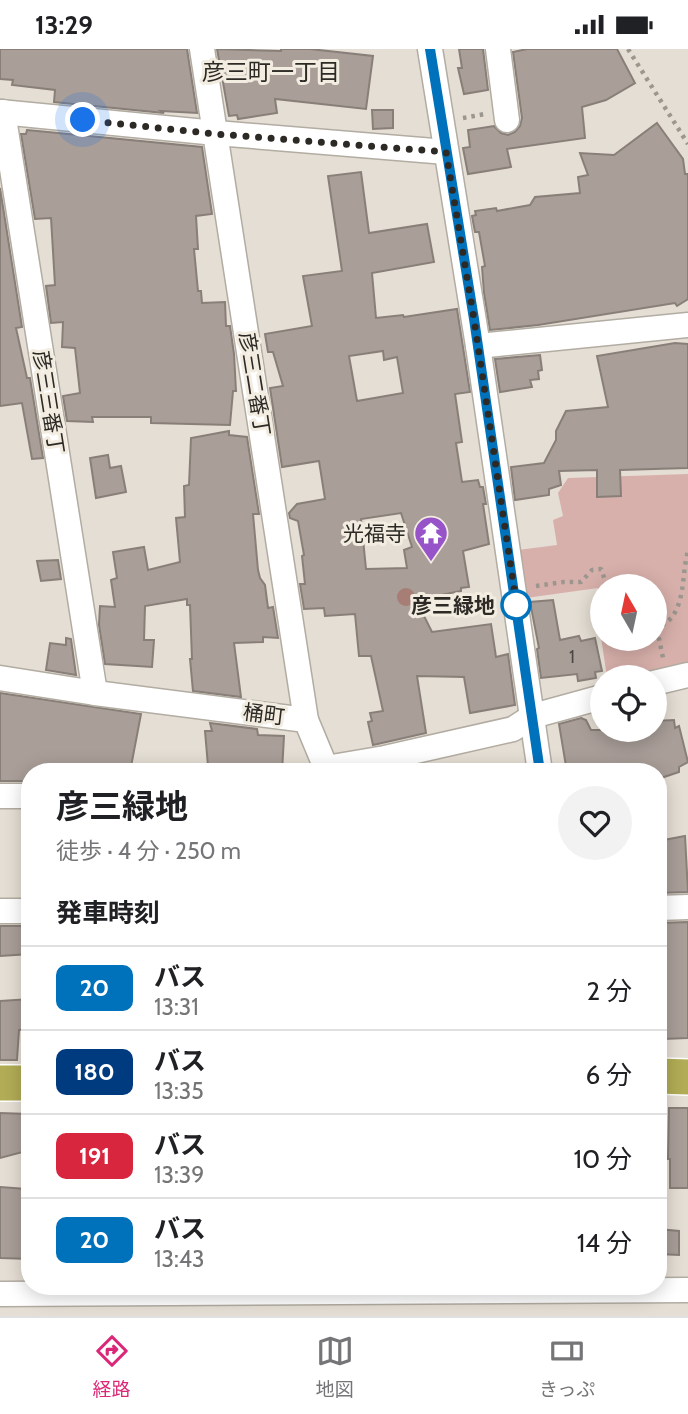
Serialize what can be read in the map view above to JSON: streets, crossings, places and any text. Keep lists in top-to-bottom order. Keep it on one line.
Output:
{"streets":{"street":["彦三二番丁","彦三三番丁","桶町"]},"crossings":[["彦三二番丁","桶町"],["彦三三番丁","桶町"]],"districts":["彦三町一丁目"],"places":{"temple":["光福寺"],"other":["彦三緑地"]},"lines":["bus line 20"],"house_numbers":["1"],"north":"top","page":{"status":"13:29","heading":[["彦三緑地","徒歩 · 4 分 · 250 m"],"発車時刻"],"list":[{"mark":"20","name":"バス","note":"13:31","value":"2 分"},{"mark":"180","name":"バス","note":"13:35","value":"6 分"},{"mark":"191","name":"バス","note":"13:39","value":"10 分"},{"mark":"20","name":"バス","note":"13:43","value":"14 分"}],"tabs":["経路","地図","きっぷ"]}}
